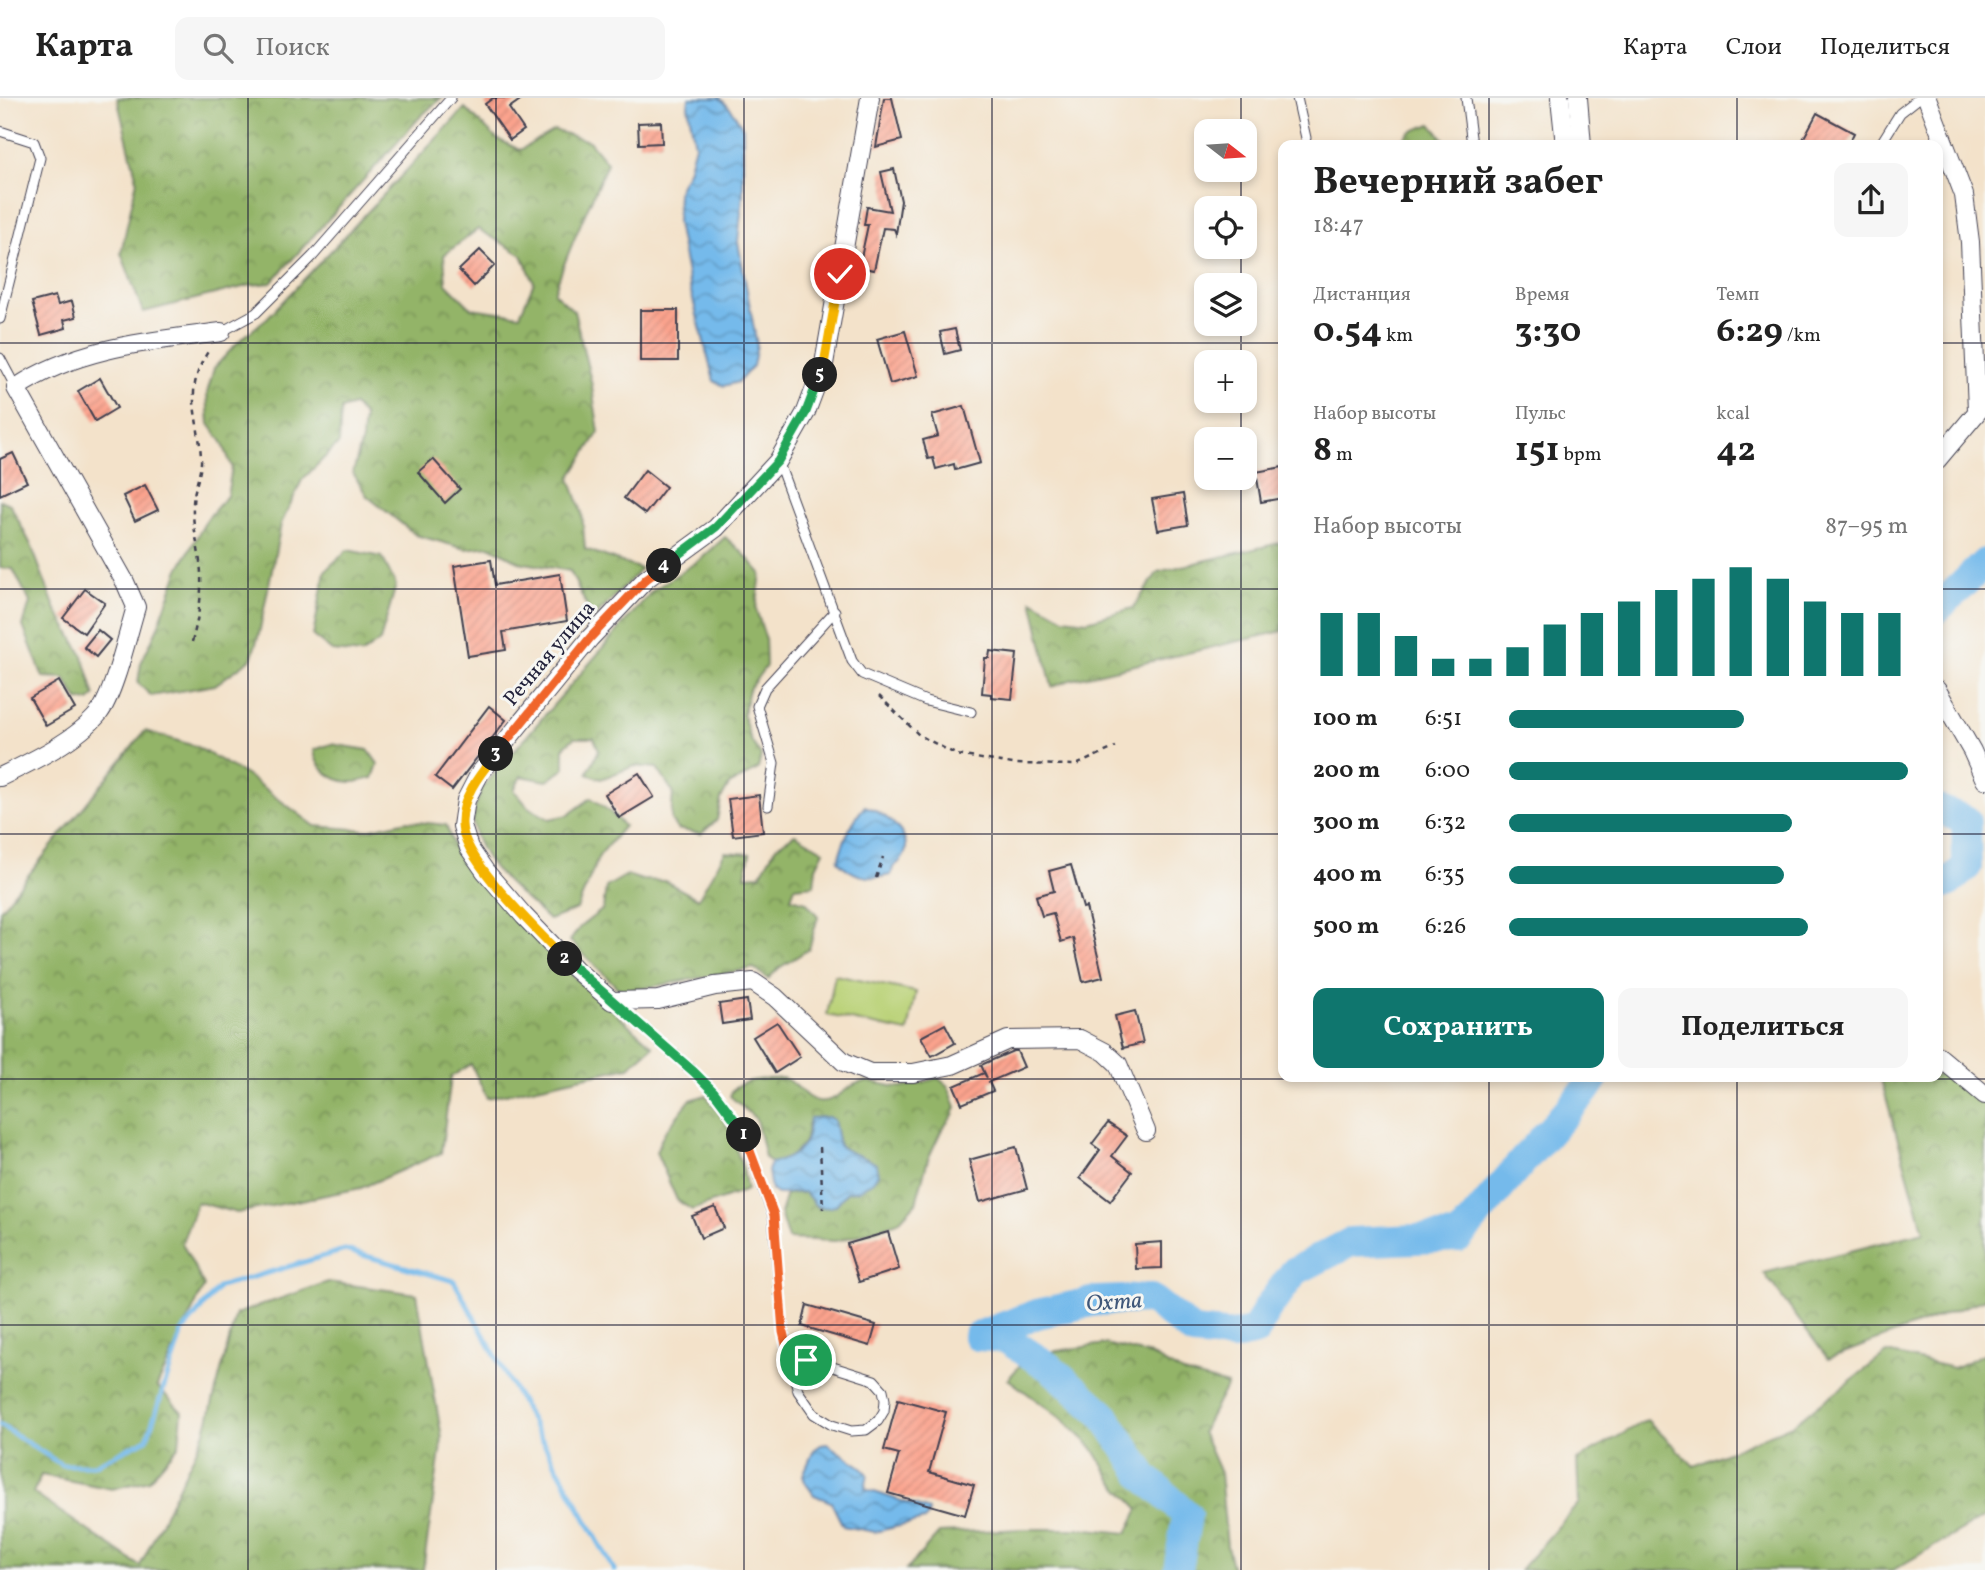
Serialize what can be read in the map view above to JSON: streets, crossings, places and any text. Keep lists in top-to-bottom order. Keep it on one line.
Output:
{"streets":{"street":["Речная улица"]},"water":["Охта"],"north":"right","page":{"header":"Карта","search":"Поиск","nav":["Карта","Слои","Поделиться"],"map_buttons":["+","−"],"heading":["Вечерний забег","18:47"],"stats":[["Дистанция","0.54 km"],["Время","3:30"],["Темп","6:29 /km"],["Набор высоты","8 m"],["Пульс","151 bpm"],["kcal","42"]],"pins":["5","4","3","2","1"],"chart":["Набор высоты","87–95 m"],"list":[{"name":"100 m","note":"6:51"},{"name":"200 m","note":"6:00"},{"name":"300 m","note":"6:32"},{"name":"400 m","note":"6:35"},{"name":"500 m","note":"6:26"}],"buttons":["Сохранить","Поделиться"]}}
